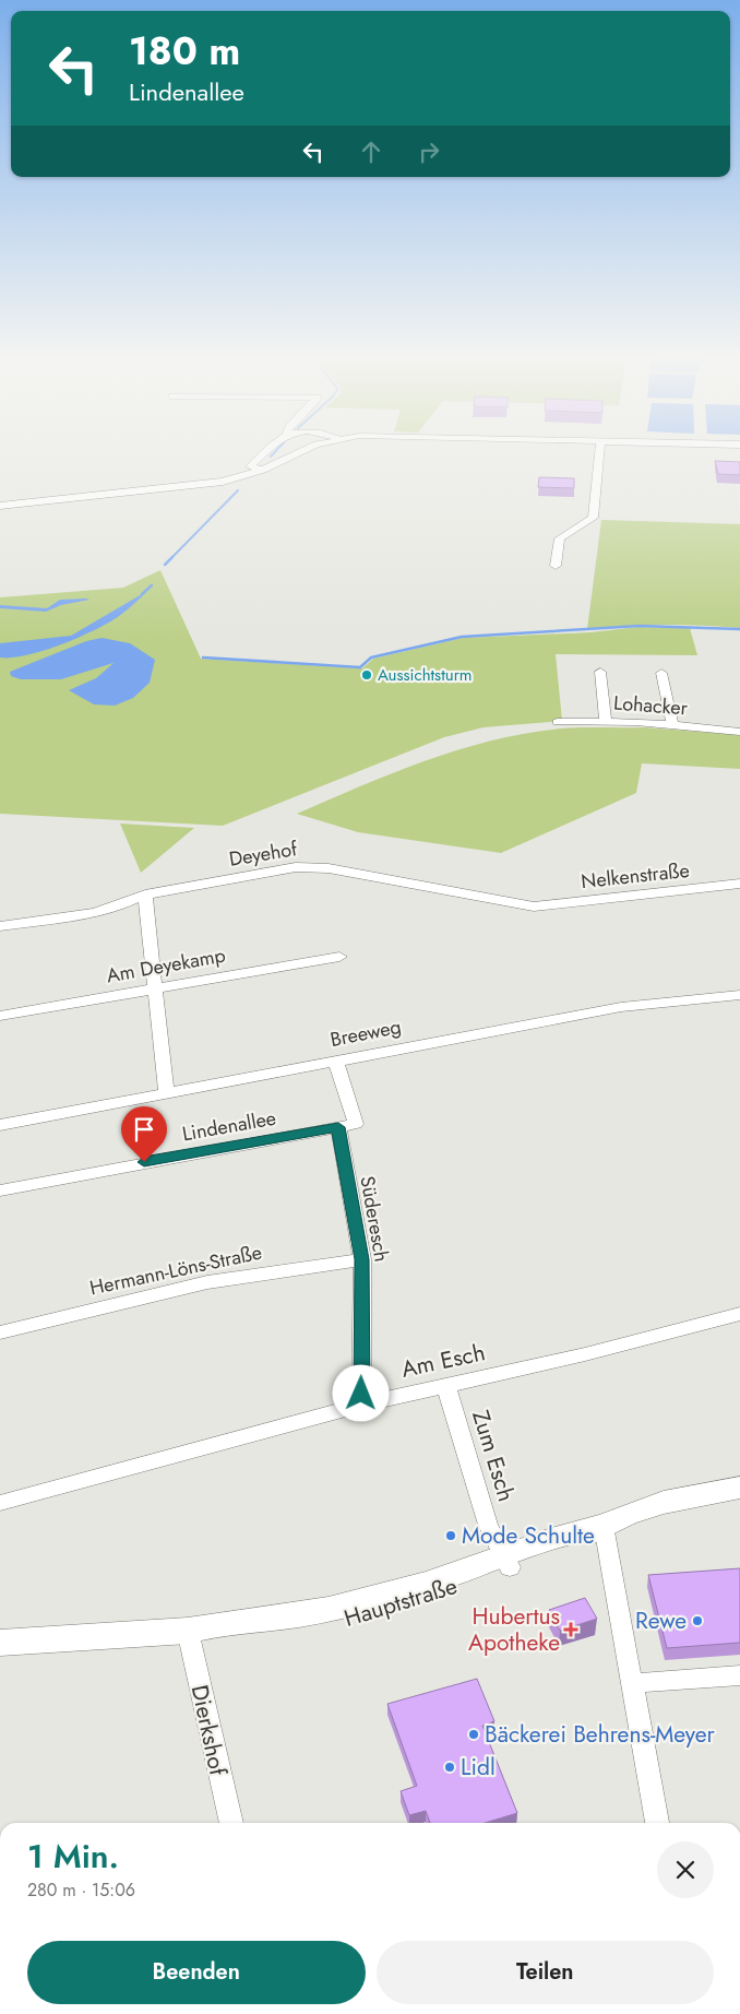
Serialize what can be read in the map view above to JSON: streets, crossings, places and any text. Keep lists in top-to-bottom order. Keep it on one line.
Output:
{"streets":{"main road":["Hauptstraße"],"street":["Lohacker","Deyehof","Nelkenstraße","Am Deyekamp","Breeweg","Lindenallee","Süderesch","Hermann-Löns-Straße","Am Esch","Zum Esch","Dierkshof"]},"crossings":[["Deyehof","Nelkenstraße"],["Lindenallee","Süderesch"],["Süderesch","Hermann-Löns-Straße"],["Süderesch","Am Esch"],["Am Esch","Zum Esch"],["Zum Esch","Hauptstraße"],["Hauptstraße","Dierkshof"]],"places":{"other":["Aussichtsturm","Mode Schulte","Rewe","Bäckerei Behrens-Meyer","Lidl"],"health":["Hubertus Apotheke"]},"page":{"turn":["180 m","Lindenallee"],"heading":["1 Min.","280 m · 15:06"],"buttons":["Beenden","Teilen"]}}
